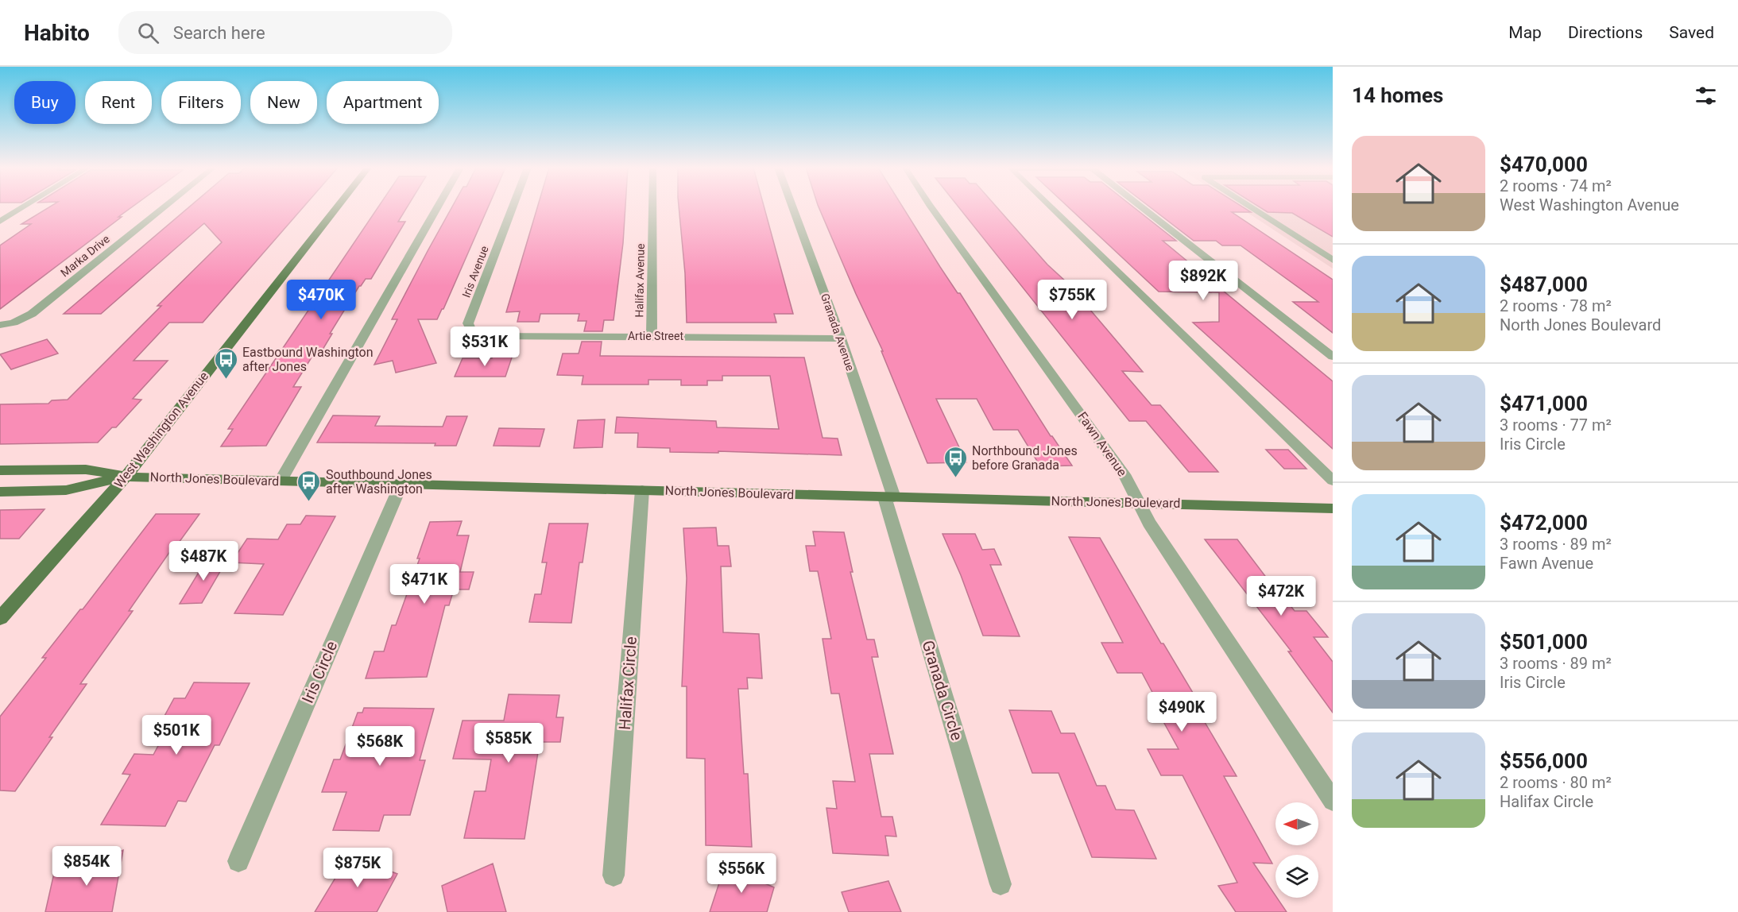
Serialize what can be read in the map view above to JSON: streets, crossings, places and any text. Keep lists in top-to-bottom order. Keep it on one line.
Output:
{"streets":{"main road":["West Washington Avenue","North Jones Boulevard"],"street":["Marka Drive","Iris Avenue","Halifax Avenue","Granada Avenue","Artie Street","Fawn Avenue","Iris Circle","Halifax Circle","Granada Circle"]},"crossings":[["Iris Avenue","Artie Street"],["Halifax Avenue","Artie Street"],["Granada Avenue","Artie Street"],["Granada Avenue","North Jones Boulevard"],["Granada Avenue","Granada Circle"],["West Washington Avenue","North Jones Boulevard"],["Fawn Avenue","North Jones Boulevard"],["North Jones Boulevard","Iris Circle"],["North Jones Boulevard","Halifax Circle"],["North Jones Boulevard","Granada Circle"]],"places":{"bus stop":["Eastbound Washington after Jones","Northbound Jones before Granada","Southbound Jones after Washington"]},"north":"left","page":{"header":"Habito","search":"Search here","nav":["Map","Directions","Saved"],"heading":"14 homes","chip":["Buy","Rent","Filters","New","Apartment"],"list":[{"name":"$470,000","note":"2 rooms · 74 m² · West Washington Avenue"},{"name":"$487,000","note":"2 rooms · 78 m² · North Jones Boulevard"},{"name":"$471,000","note":"3 rooms · 77 m² · Iris Circle"},{"name":"$472,000","note":"3 rooms · 89 m² · Fawn Avenue"},{"name":"$501,000","note":"3 rooms · 89 m² · Iris Circle"},{"name":"$556,000","note":"2 rooms · 80 m² · Halifax Circle"}],"price":["$892K","$470K","$755K","$531K","$487K","$471K","$472K","$490K","$501K","$585K","$568K","$854K","$875K","$556K"]}}
